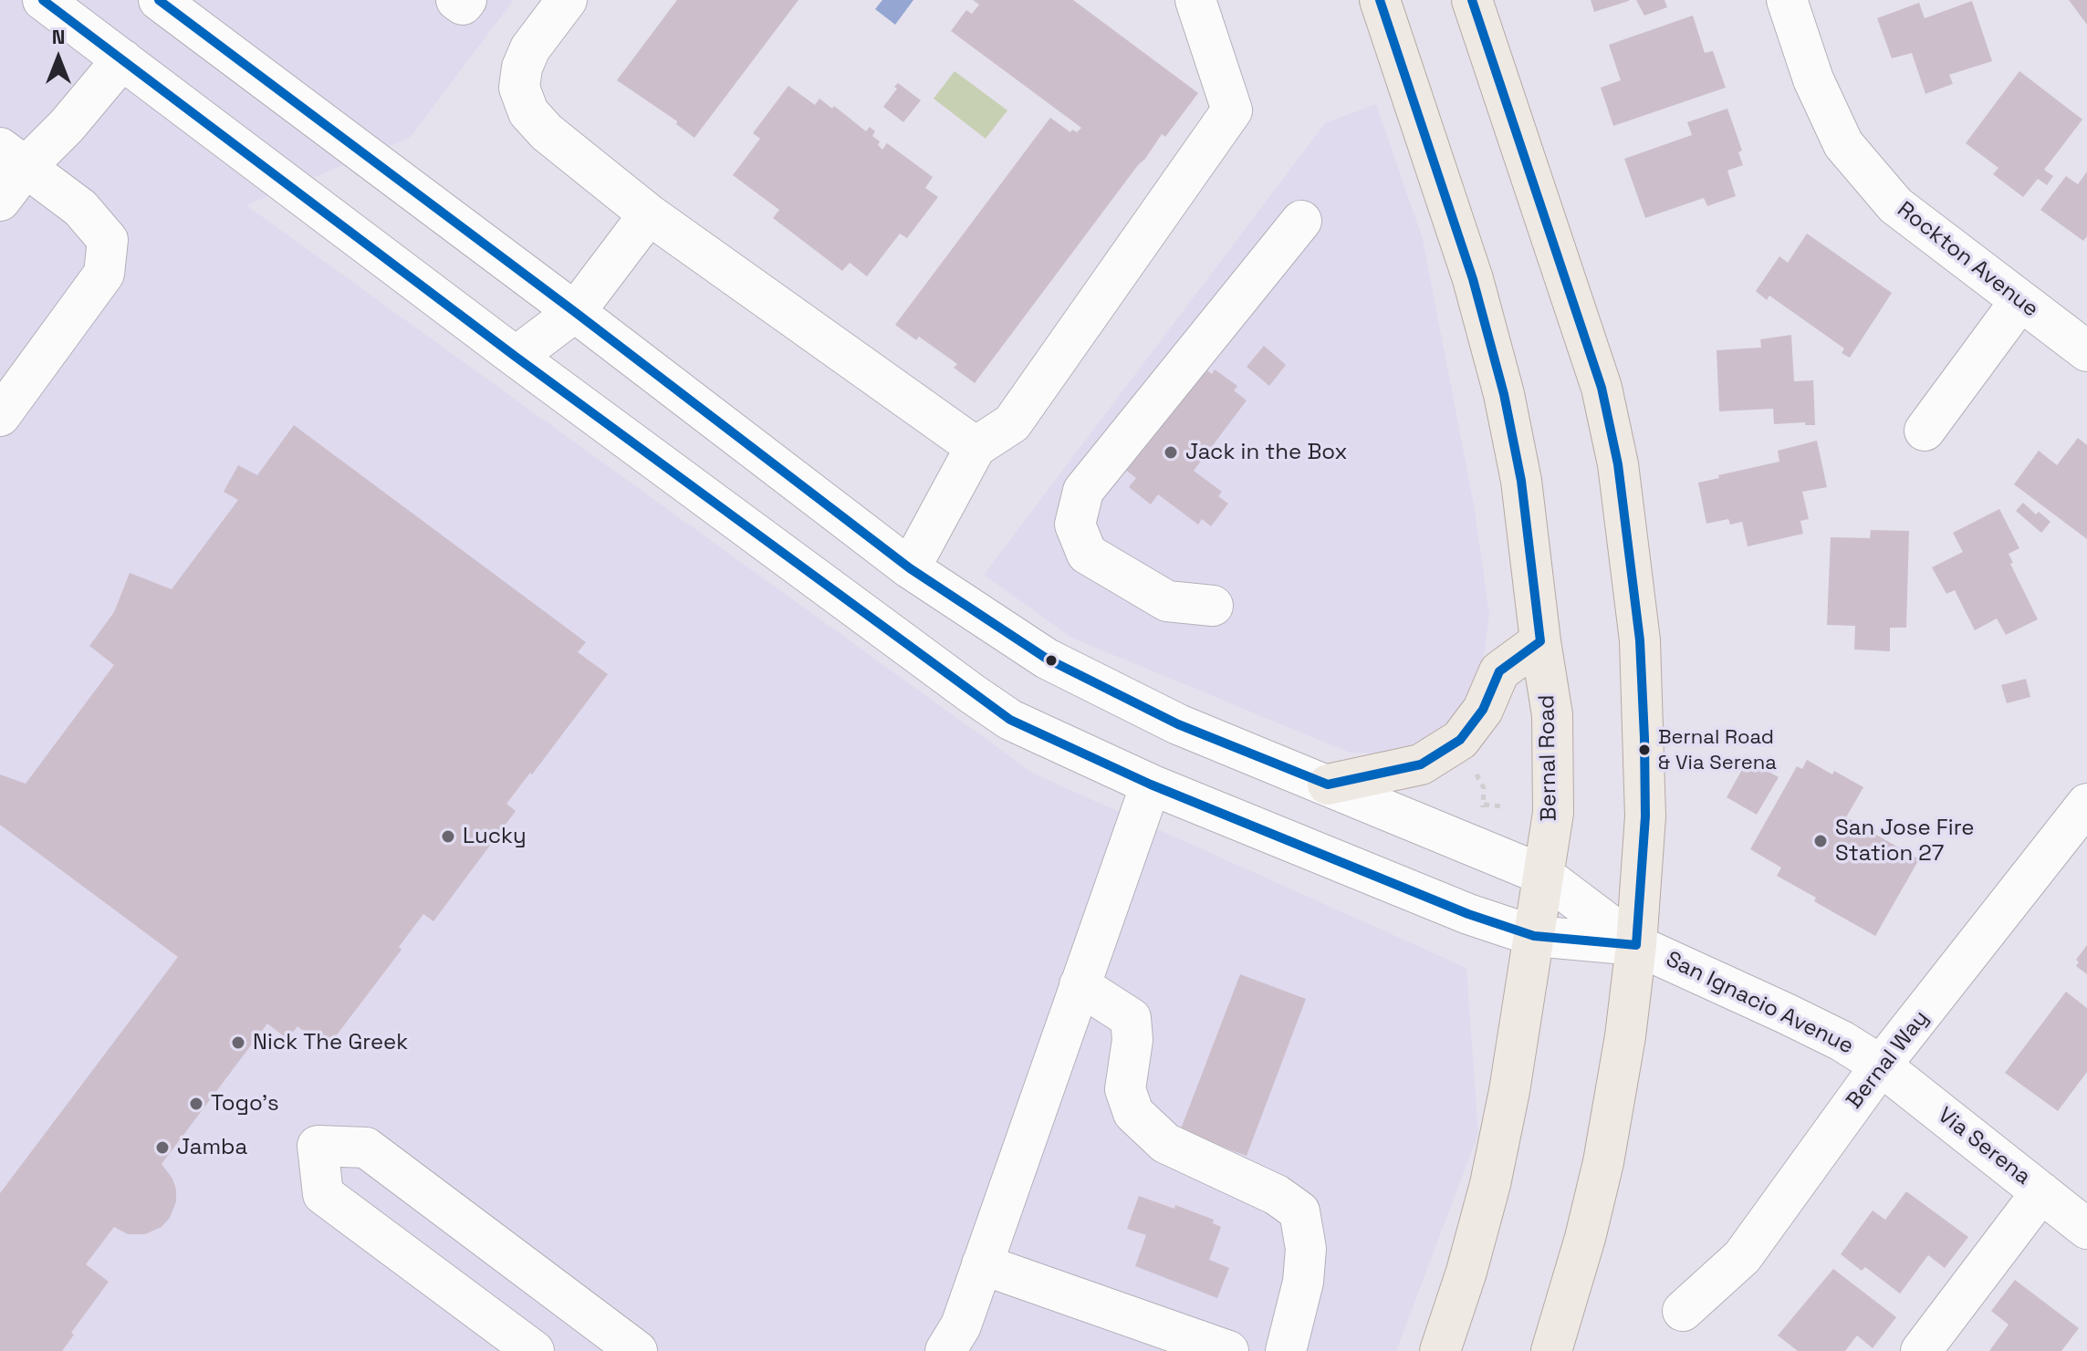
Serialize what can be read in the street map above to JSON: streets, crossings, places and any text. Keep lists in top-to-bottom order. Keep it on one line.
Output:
{"streets":{"main road":["Bernal Road"],"street":["Rockton Avenue","San Ignacio Avenue","Bernal Way","Via Serena"]},"crossings":[["Bernal Road","San Ignacio Avenue"],["San Ignacio Avenue","Bernal Way"],["San Ignacio Avenue","Via Serena"],["Bernal Way","Via Serena"]],"places":["Jack in the Box","Bernal Road & Via Serena","Lucky","San Jose Fire Station 27","Nick The Greek","Togo's","Jamba"],"north":"top"}
